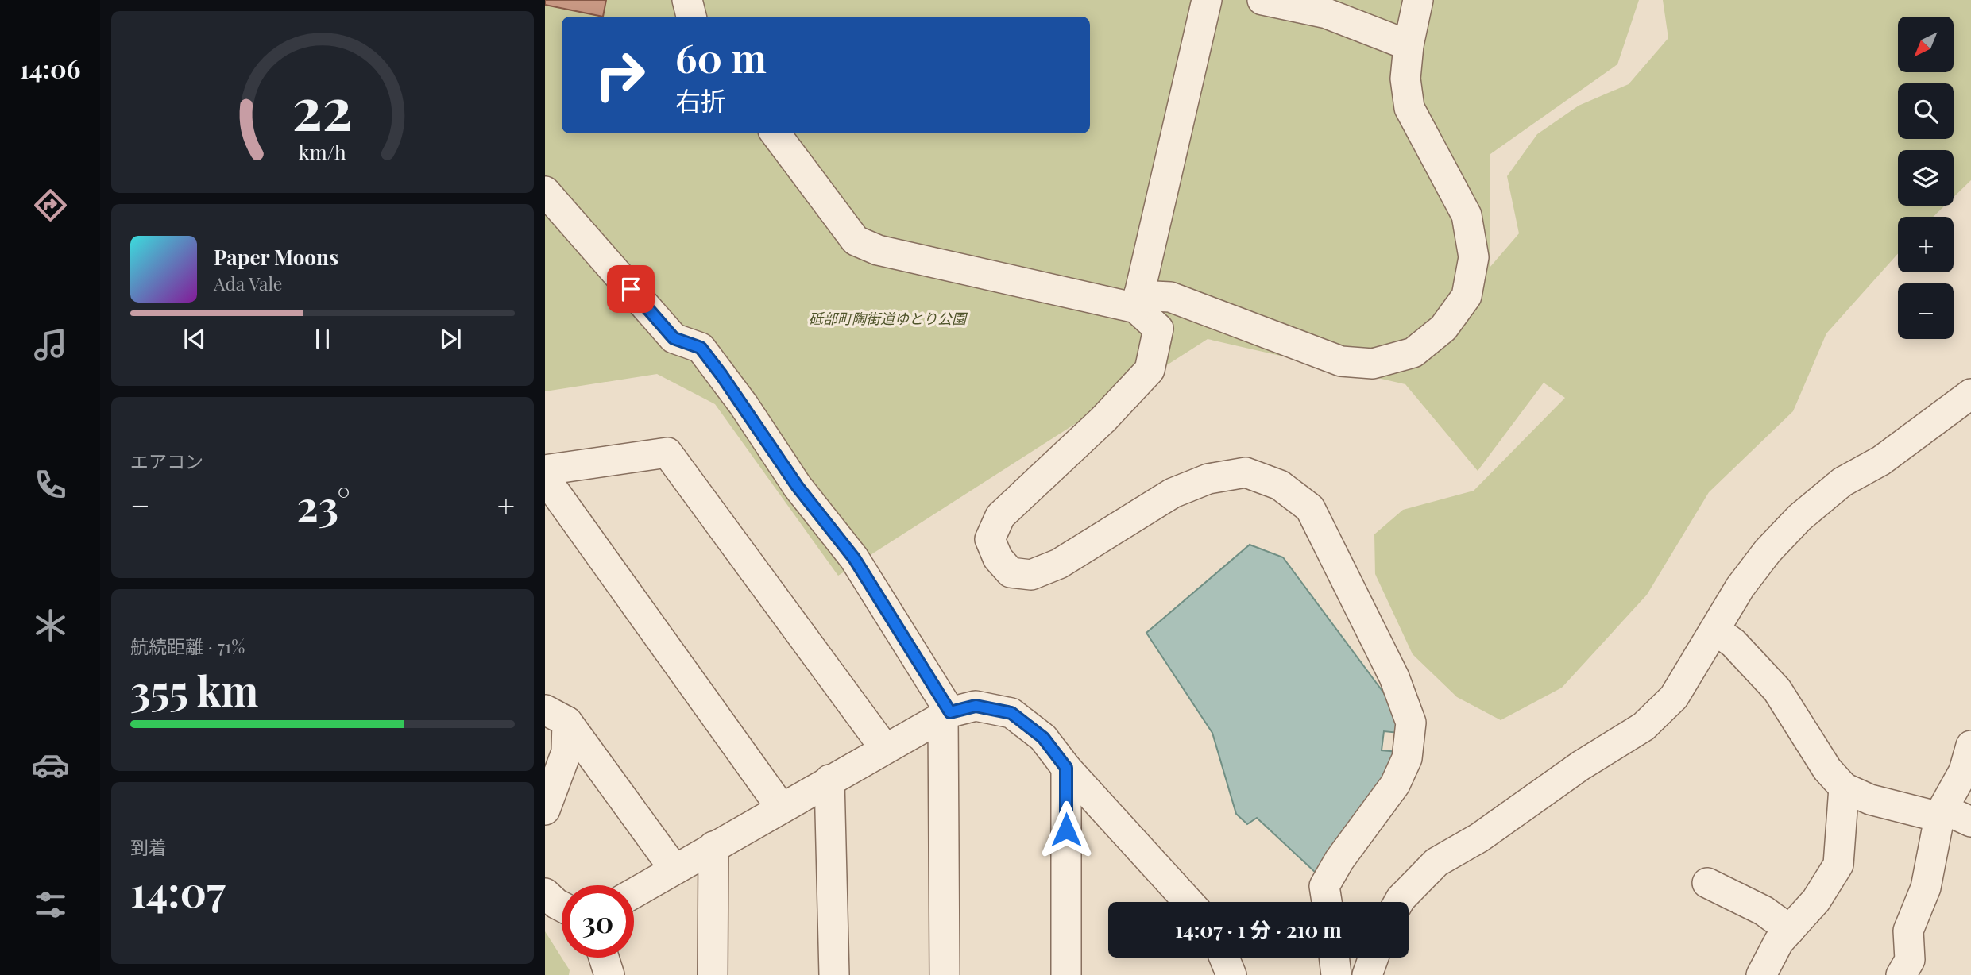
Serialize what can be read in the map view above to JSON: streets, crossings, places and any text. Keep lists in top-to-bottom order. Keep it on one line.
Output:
{"parks":["砥部町陶街道ゆとり公園"],"north":"bottom left","page":{"tabs":"14:06","map_buttons":["+","−"],"turn":["60 m","右折"],"song":["Paper Moons","Ada Vale"],"tile":["エアコン",["航続距離 · 71%","355 km"],["到着","14:07"]],"heat":["−","23°","+"],"limit":"30","trip":"14:07 · 1 分 · 210 m","gauge":["22","km/h"]}}
